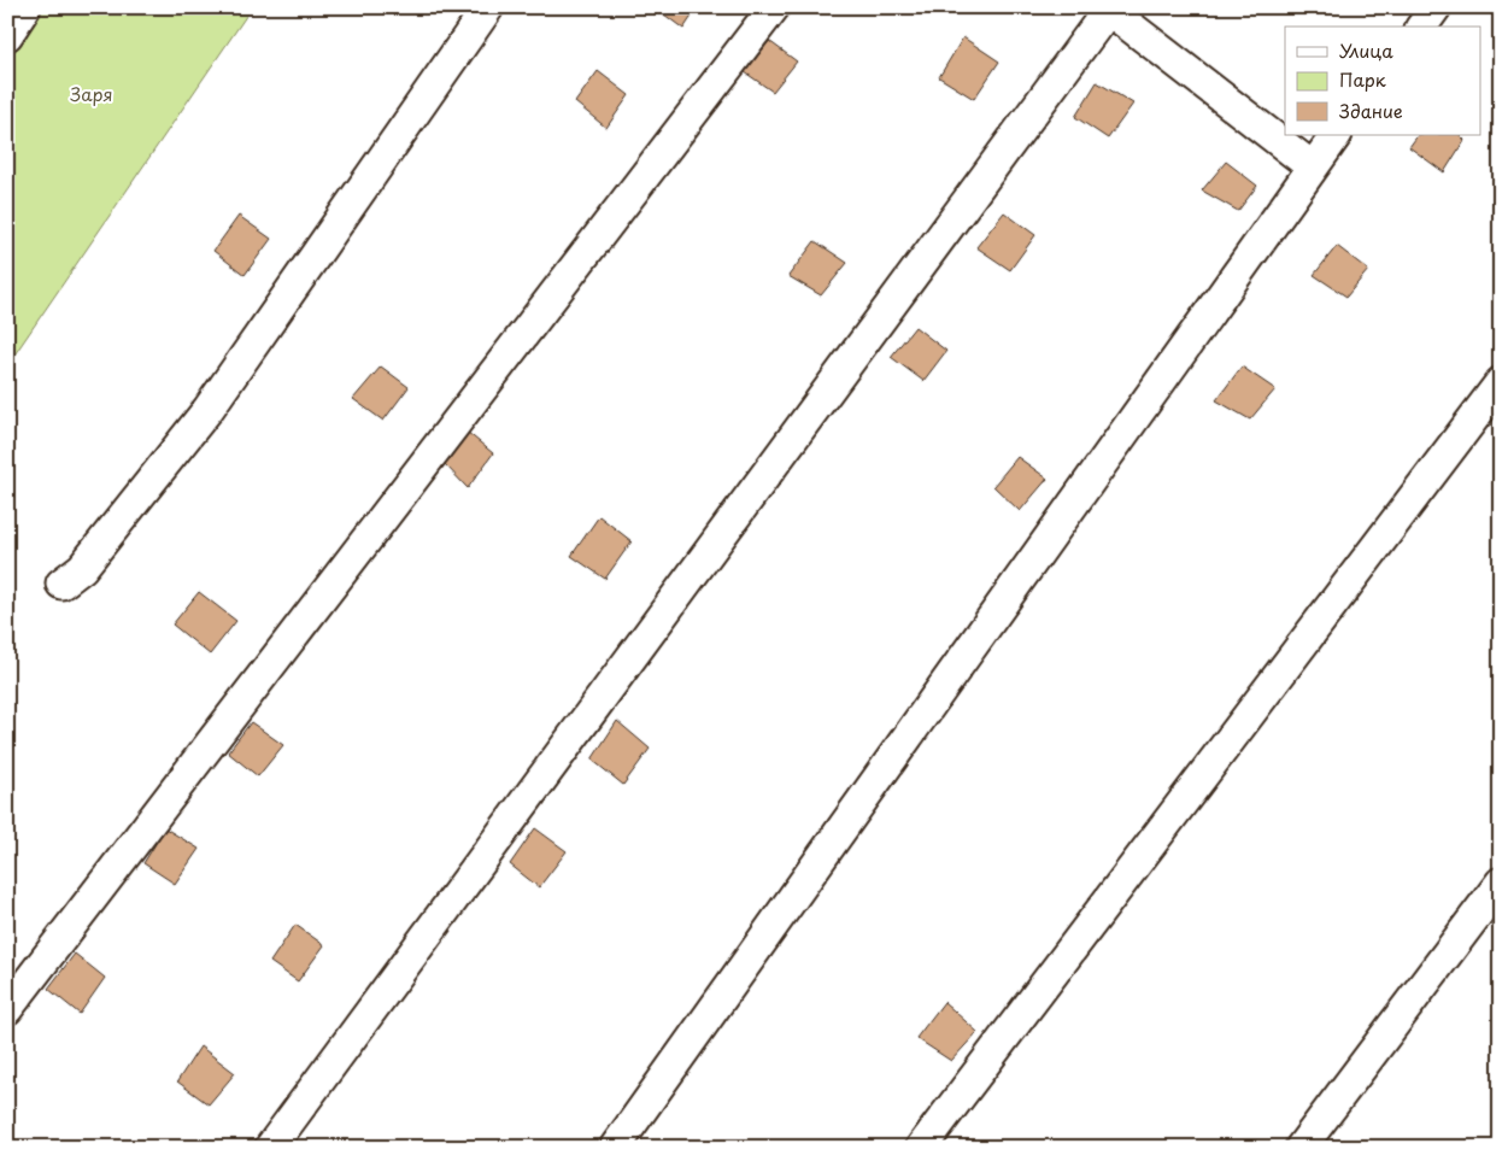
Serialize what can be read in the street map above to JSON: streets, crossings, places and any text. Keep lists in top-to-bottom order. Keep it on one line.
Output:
{"parks":["Заря"],"legend":["Улица","Парк","Здание"]}
